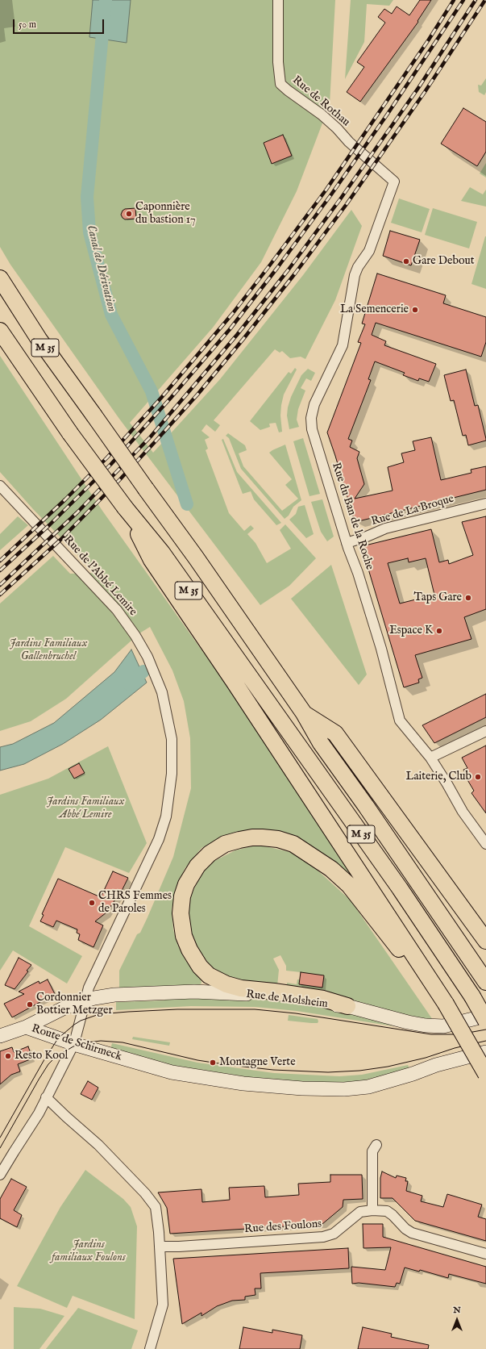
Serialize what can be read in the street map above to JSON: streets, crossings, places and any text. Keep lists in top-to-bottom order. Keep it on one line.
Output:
{"streets":{"highway":["M 35"],"main road":["Rue de Molsheim","Route de Schirmeck"],"street":["Rue de Rothau","Rue de La Broque","Rue du Ban de la Roche","Rue de l'Abbé Lemire","Rue des Foulons"]},"crossings":[["Rue de Rothau","Rue du Ban de la Roche"],["Rue de La Broque","Rue du Ban de la Roche"],["Rue de l'Abbé Lemire","Rue de Molsheim"],["Rue de l'Abbé Lemire","Route de Schirmeck"],["Rue de Molsheim","Route de Schirmeck"]],"water":["Canal de Dérivation"],"parks":["Jardins Familiaux Gallenbruchel","Jardins Familiaux Abbé Lemire","Jardins familiaux Foulons"],"places":["Caponnière du bastion 17","Gare Debout","La Semencerie","Taps Gare","Espace K","Laiterie, Club","CHRS Femmes de Paroles","Cordonnier Bottier Metzger","Resto Kool","Montagne Verte"],"scale_bar":"50 m","north":"top"}
